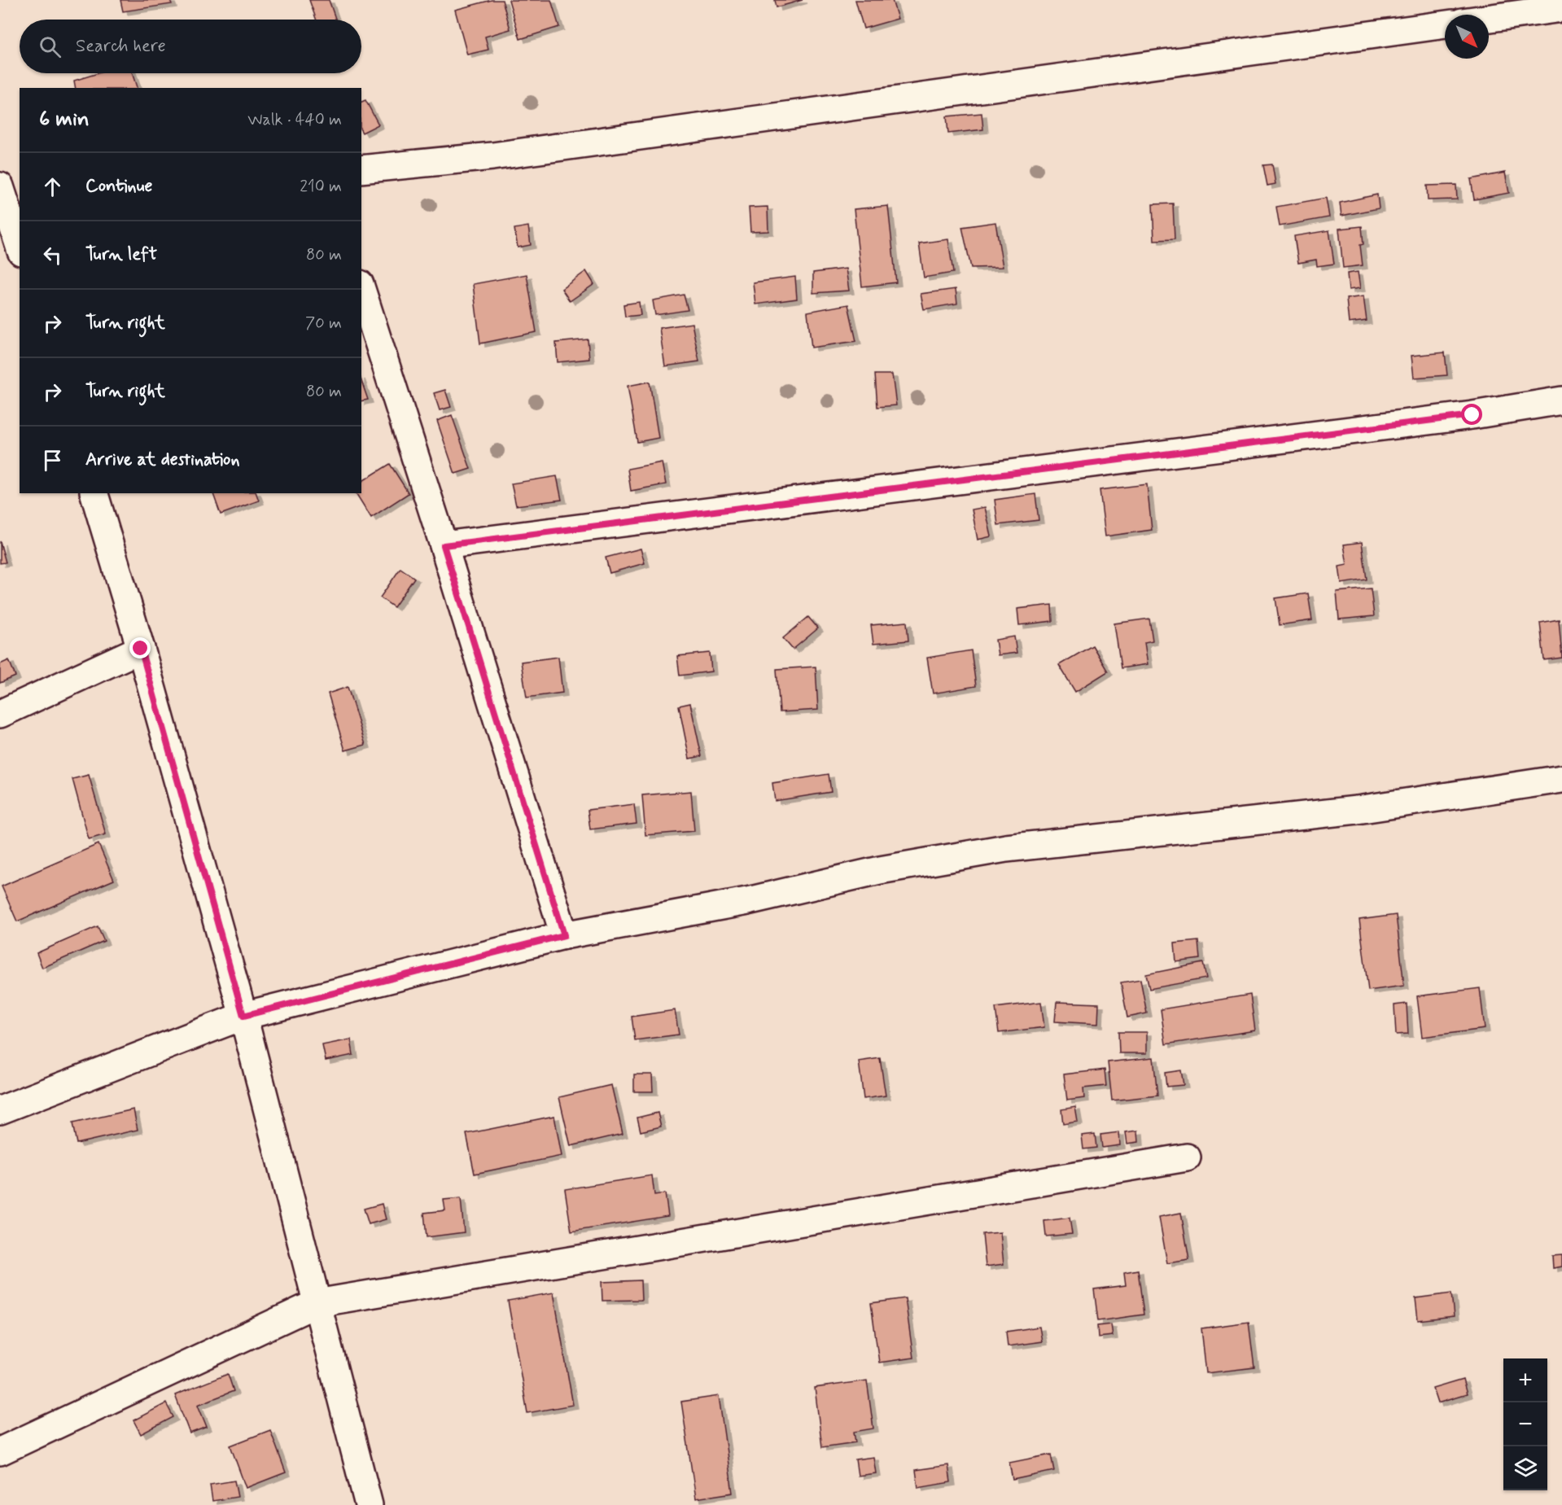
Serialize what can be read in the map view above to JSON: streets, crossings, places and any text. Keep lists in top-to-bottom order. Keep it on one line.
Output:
{"north":"bottom right","page":{"search":"Search here","heading":["6 min","Walk · 440 m"],"list":[["Continue","210 m"],["Turn left","80 m"],["Turn right","70 m"],["Turn right","80 m"],"Arrive at destination"],"map_buttons":["+","−"]}}
